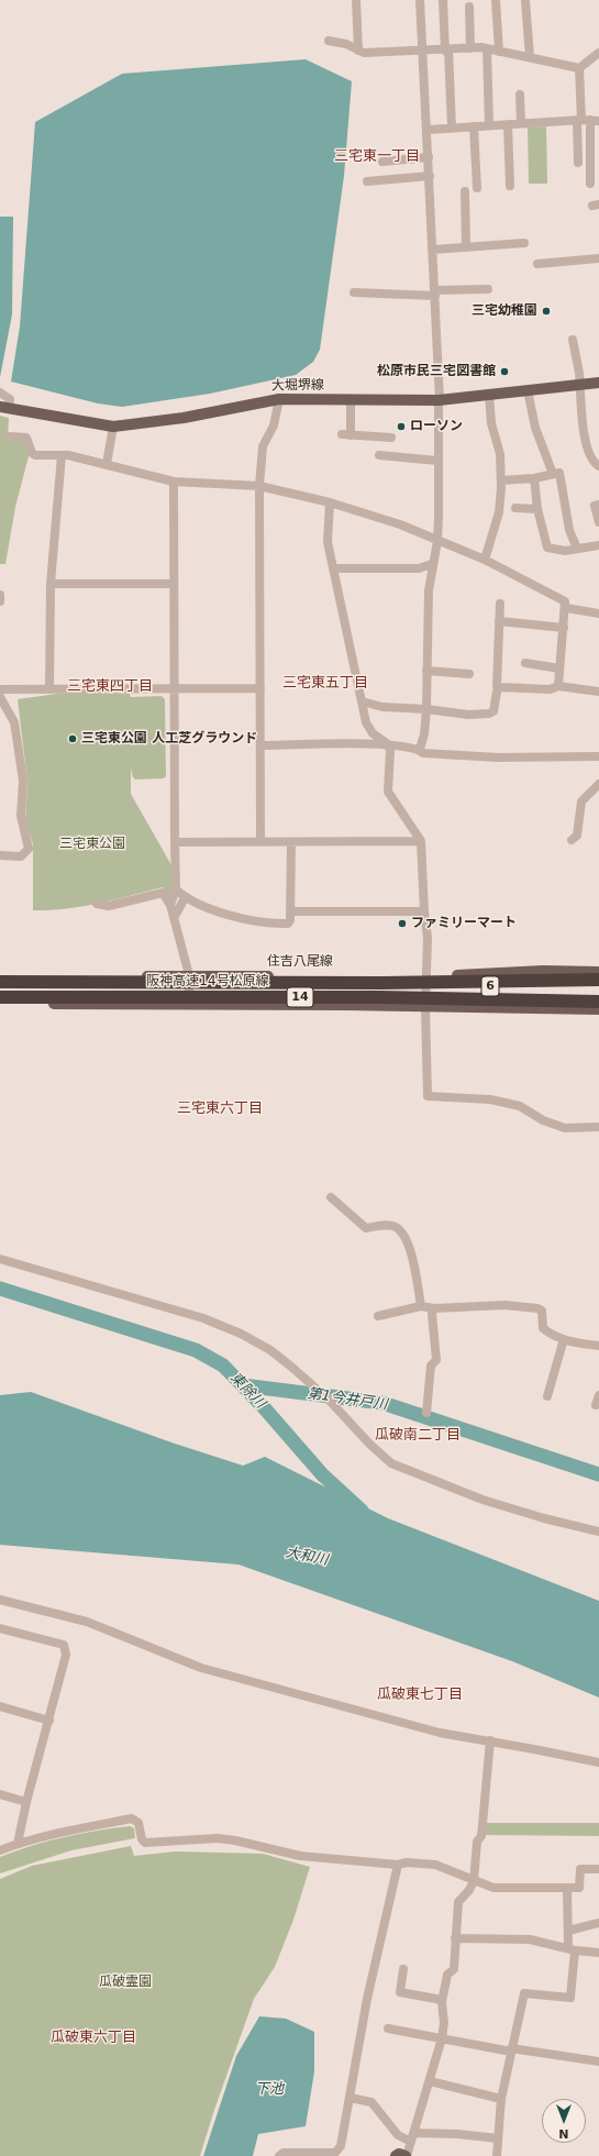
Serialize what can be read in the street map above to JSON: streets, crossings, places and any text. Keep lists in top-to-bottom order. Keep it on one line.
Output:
{"streets":{"highway":["阪神高速14号松原線","6","14"],"main road":["大堀堺線","住吉八尾線"]},"crossings":[["阪神高速14号松原線","6"]],"districts":["三宅東一丁目","三宅東五丁目","三宅東四丁目","三宅東六丁目","瓜破南二丁目","瓜破東七丁目","瓜破東六丁目"],"water":["東除川","第1今井戸川","大和川","下池"],"parks":["三宅東公園","瓜破霊園"],"places":["三宅幼稚園","松原市民三宅図書館","ローソン","三宅東公園 人工芝グラウンド","ファミリーマート"],"north":"bottom"}
